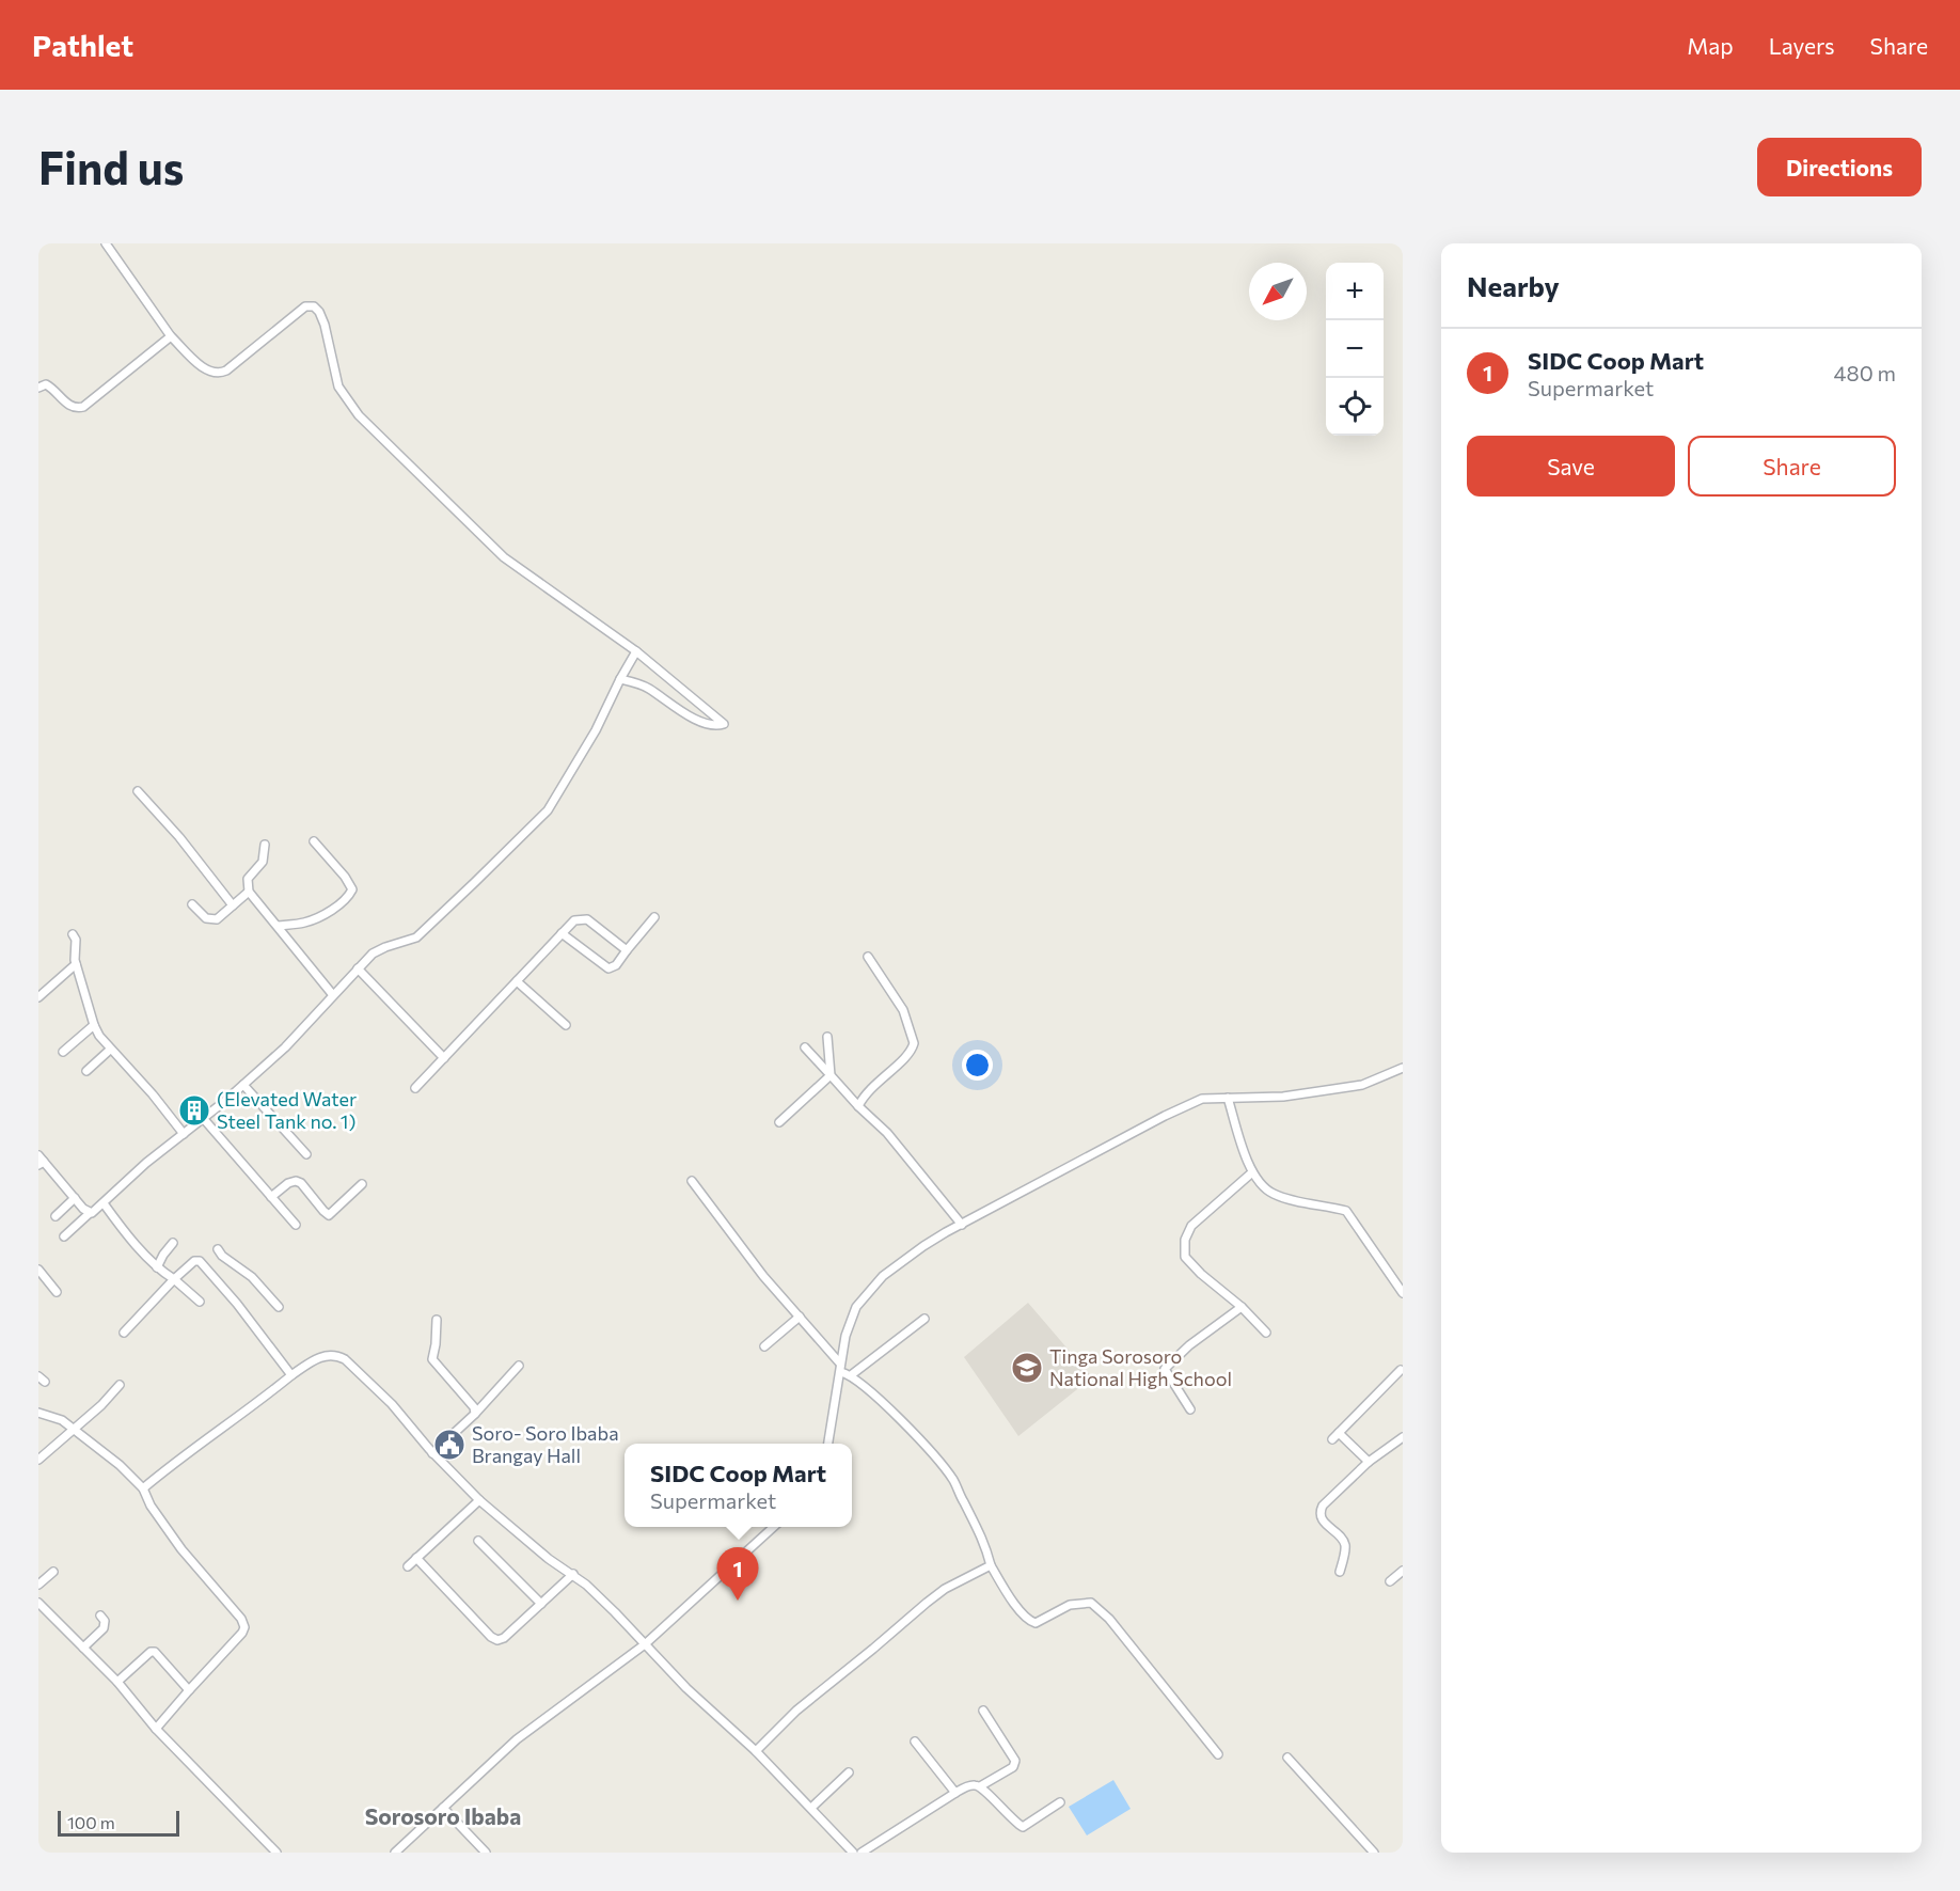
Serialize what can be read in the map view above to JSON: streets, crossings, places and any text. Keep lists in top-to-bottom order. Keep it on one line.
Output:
{"districts":["Sorosoro Ibaba"],"places":{"building":["(Elevated Water Steel Tank no. 1)"],"school or university":["Tinga Sorosoro National High School"],"public building":["Soro- Soro Ibaba Brangay Hall"]},"scale_bar":"100 m","north":"bottom left","page":{"header":"Pathlet","nav":["Map","Layers","Share"],"buttons":["Directions",["Save","Share"]],"title":"Find us","heading":"Nearby","map_buttons":["+","−"],"list":[{"mark":"1","name":"SIDC Coop Mart","note":"Supermarket","value":"480 m"}],"popup":["SIDC Coop Mart","Supermarket"],"pins":"1","scale":"100 m"}}
